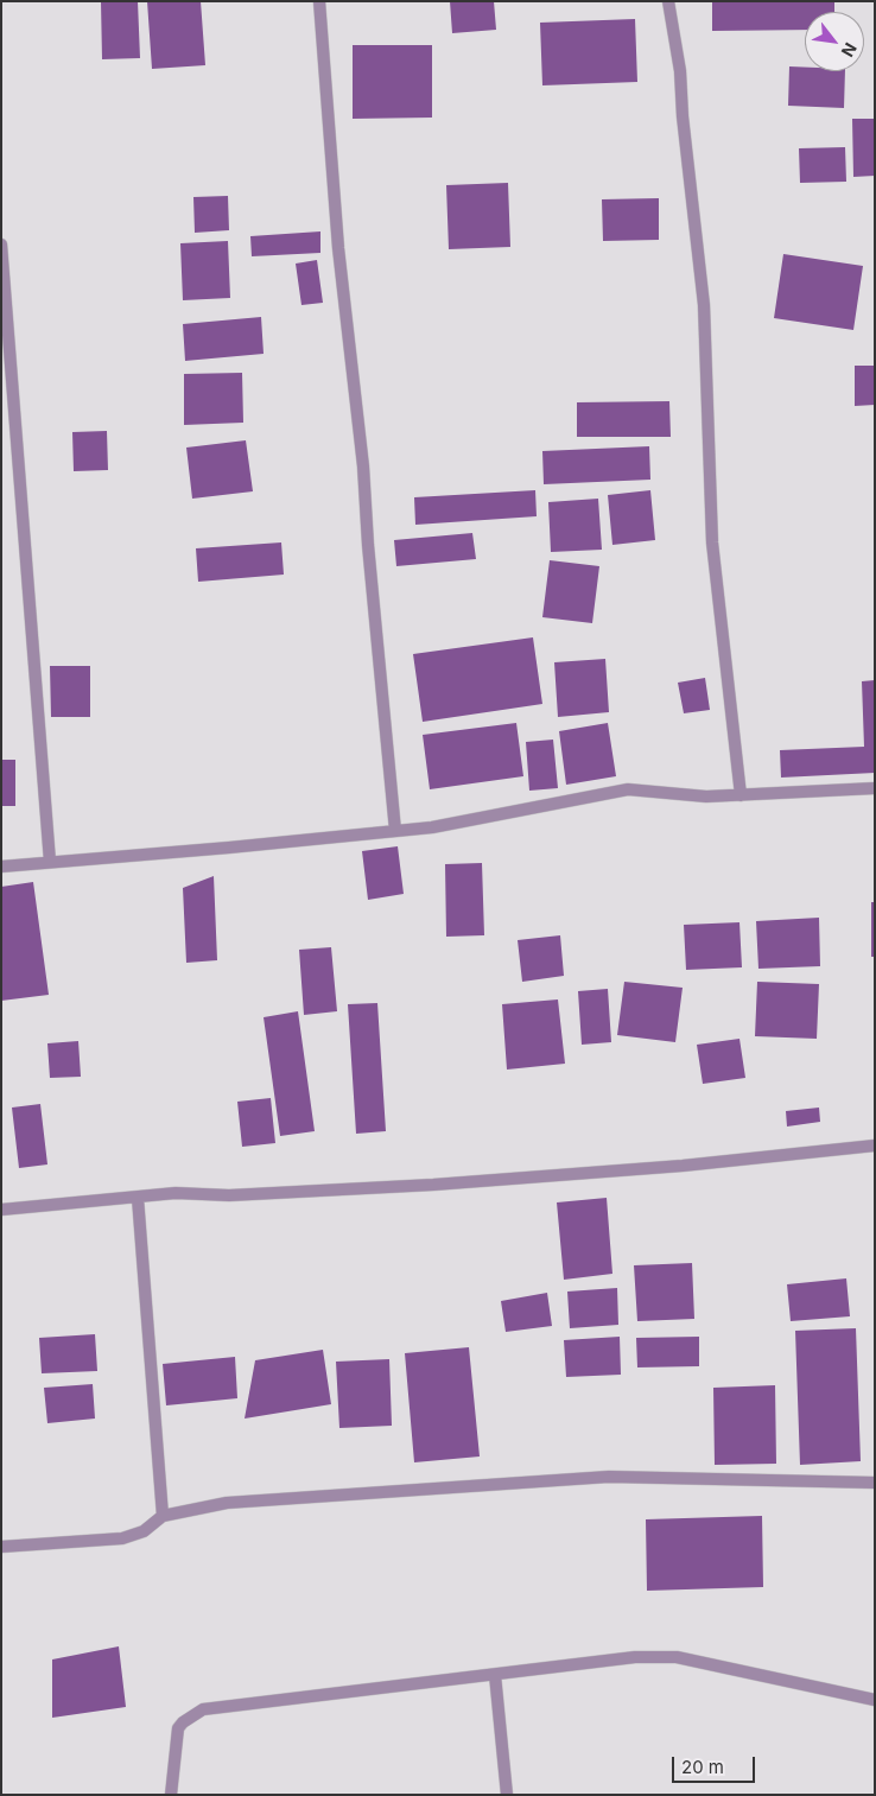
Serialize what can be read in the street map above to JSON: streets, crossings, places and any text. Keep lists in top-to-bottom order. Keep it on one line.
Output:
{"scale_bar":"20 m","north":"bottom right"}
